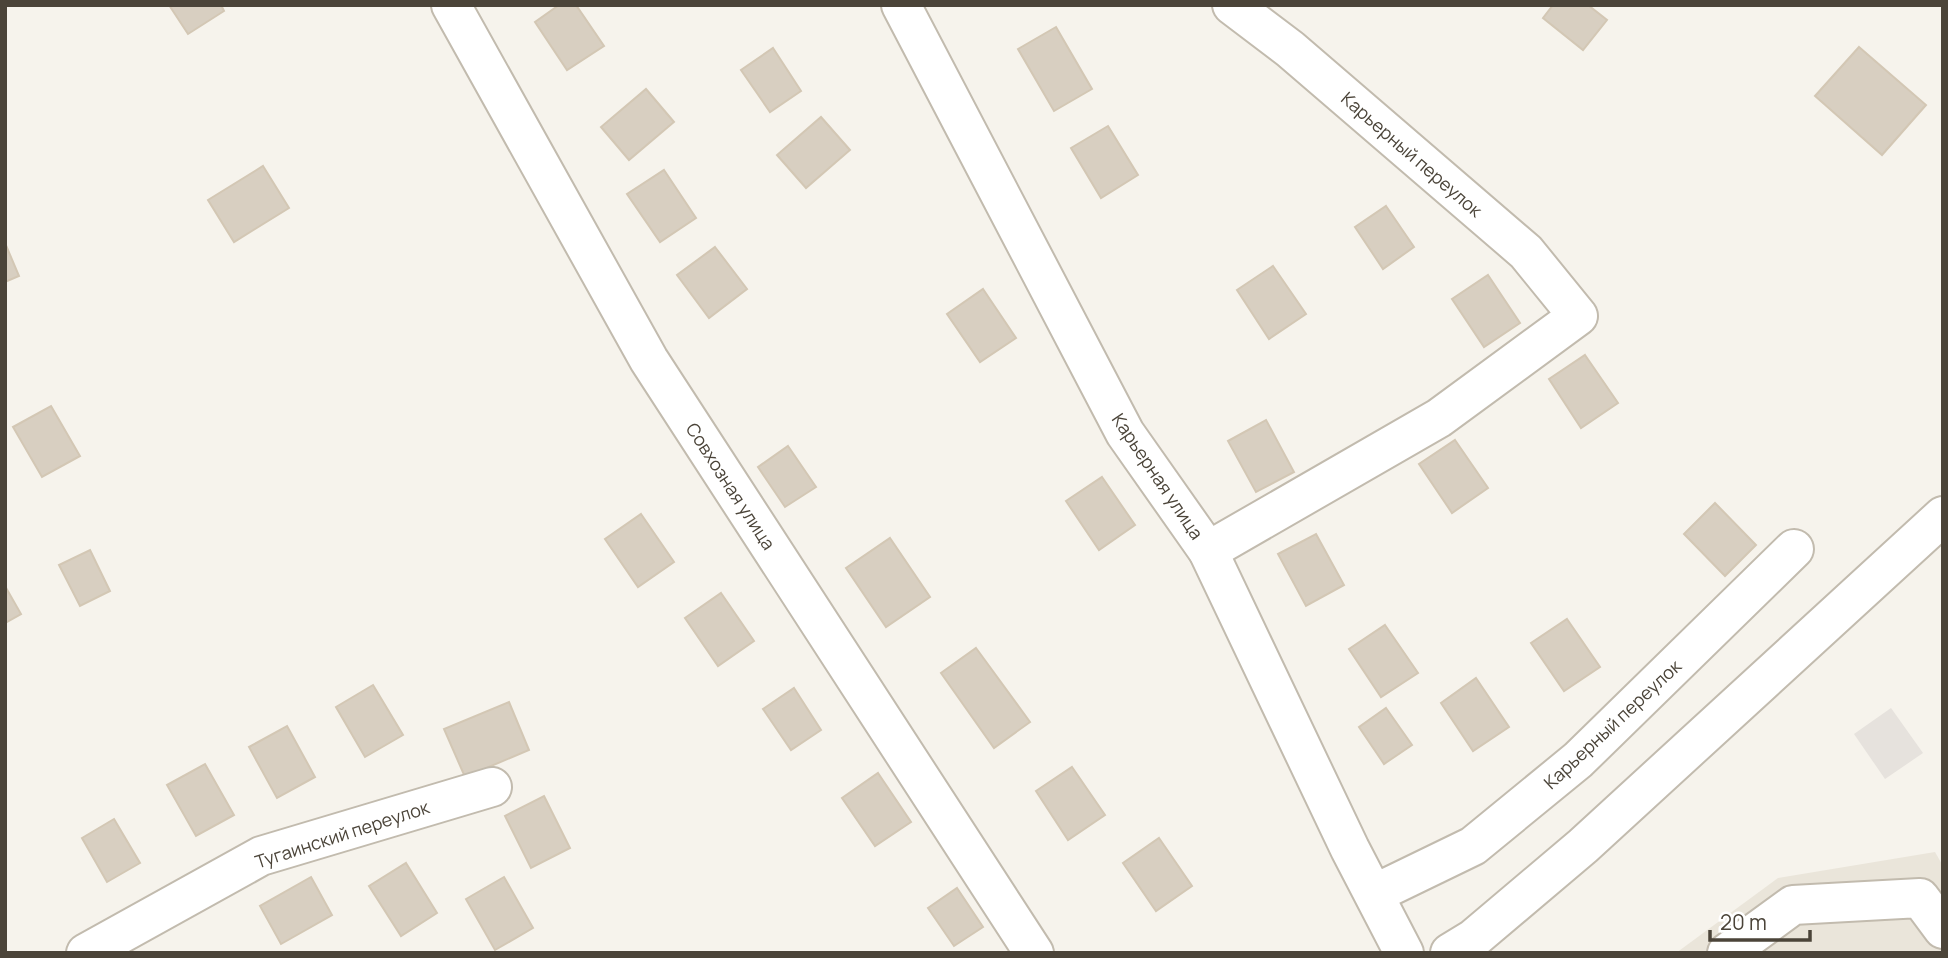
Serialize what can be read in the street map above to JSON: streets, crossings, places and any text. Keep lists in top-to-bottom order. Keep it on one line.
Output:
{"streets":{"street":["Карьерный переулок","Карьерная улица","Совхозная улица","Тугаинский переулок"]},"crossings":[["Карьерный переулок","Карьерная улица"]],"scale_bar":"20 m"}
